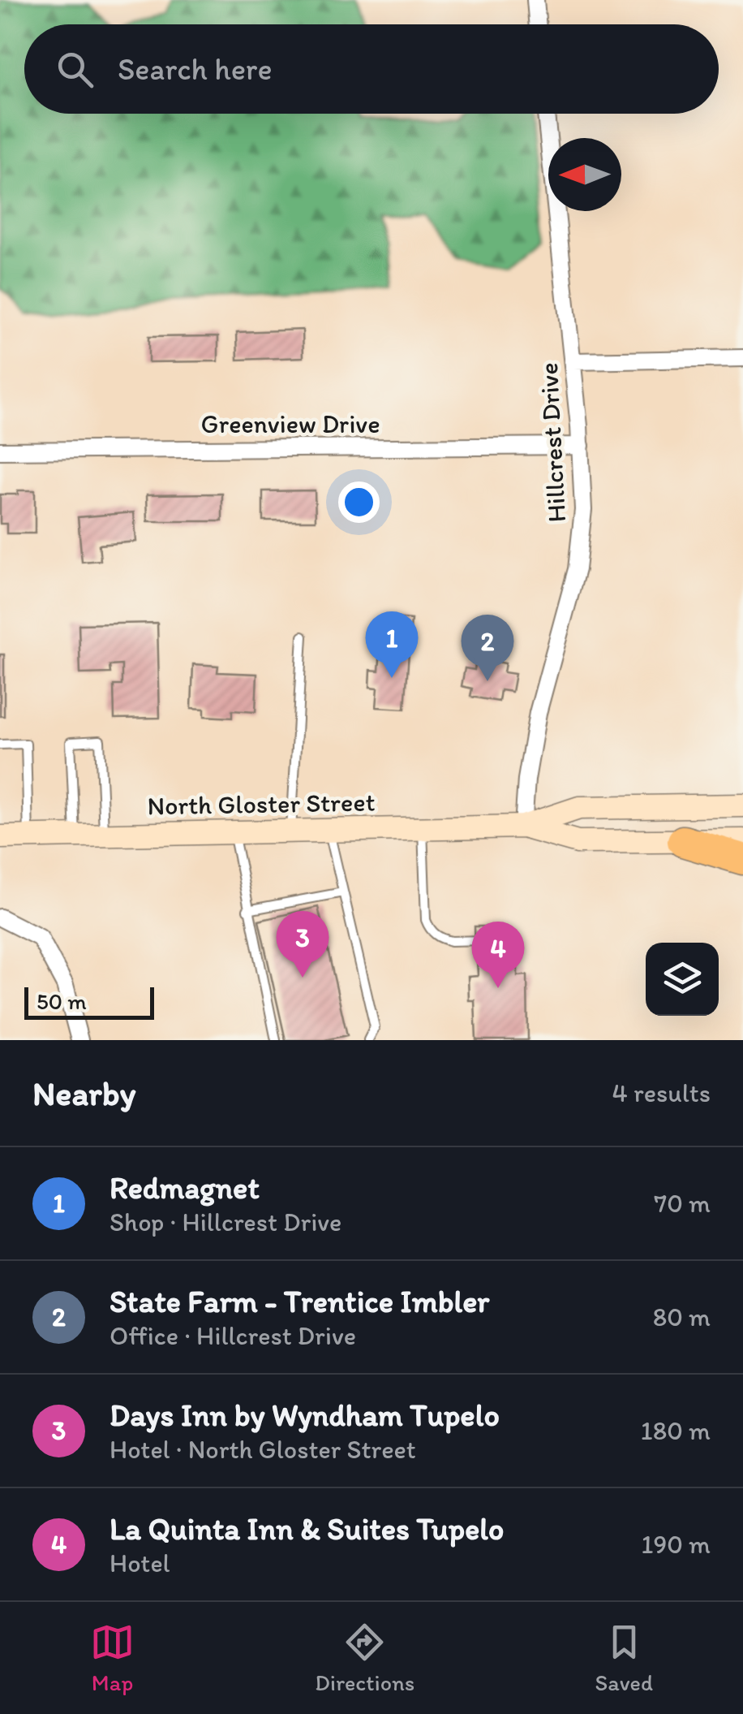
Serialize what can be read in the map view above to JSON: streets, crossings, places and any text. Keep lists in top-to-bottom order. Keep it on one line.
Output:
{"streets":{"main road":["North Gloster Street"],"street":["Greenview Drive","Hillcrest Drive"]},"crossings":[["Greenview Drive","Hillcrest Drive"],["Hillcrest Drive","North Gloster Street"]],"scale_bar":"50 m","north":"left","page":{"search":"Search here","pins":["1","2","3","4"],"scale":"50 m","heading":["Nearby","4 results"],"list":[{"mark":"1","name":"Redmagnet","note":"Shop · Hillcrest Drive","value":"70 m"},{"mark":"2","name":"State Farm - Trentice Imbler","note":"Office · Hillcrest Drive","value":"80 m"},{"mark":"3","name":"Days Inn by Wyndham Tupelo","note":"Hotel · North Gloster Street","value":"180 m"},{"mark":"4","name":"La Quinta Inn & Suites Tupelo","note":"Hotel","value":"190 m"}],"nav":["Map","Directions","Saved"]}}
